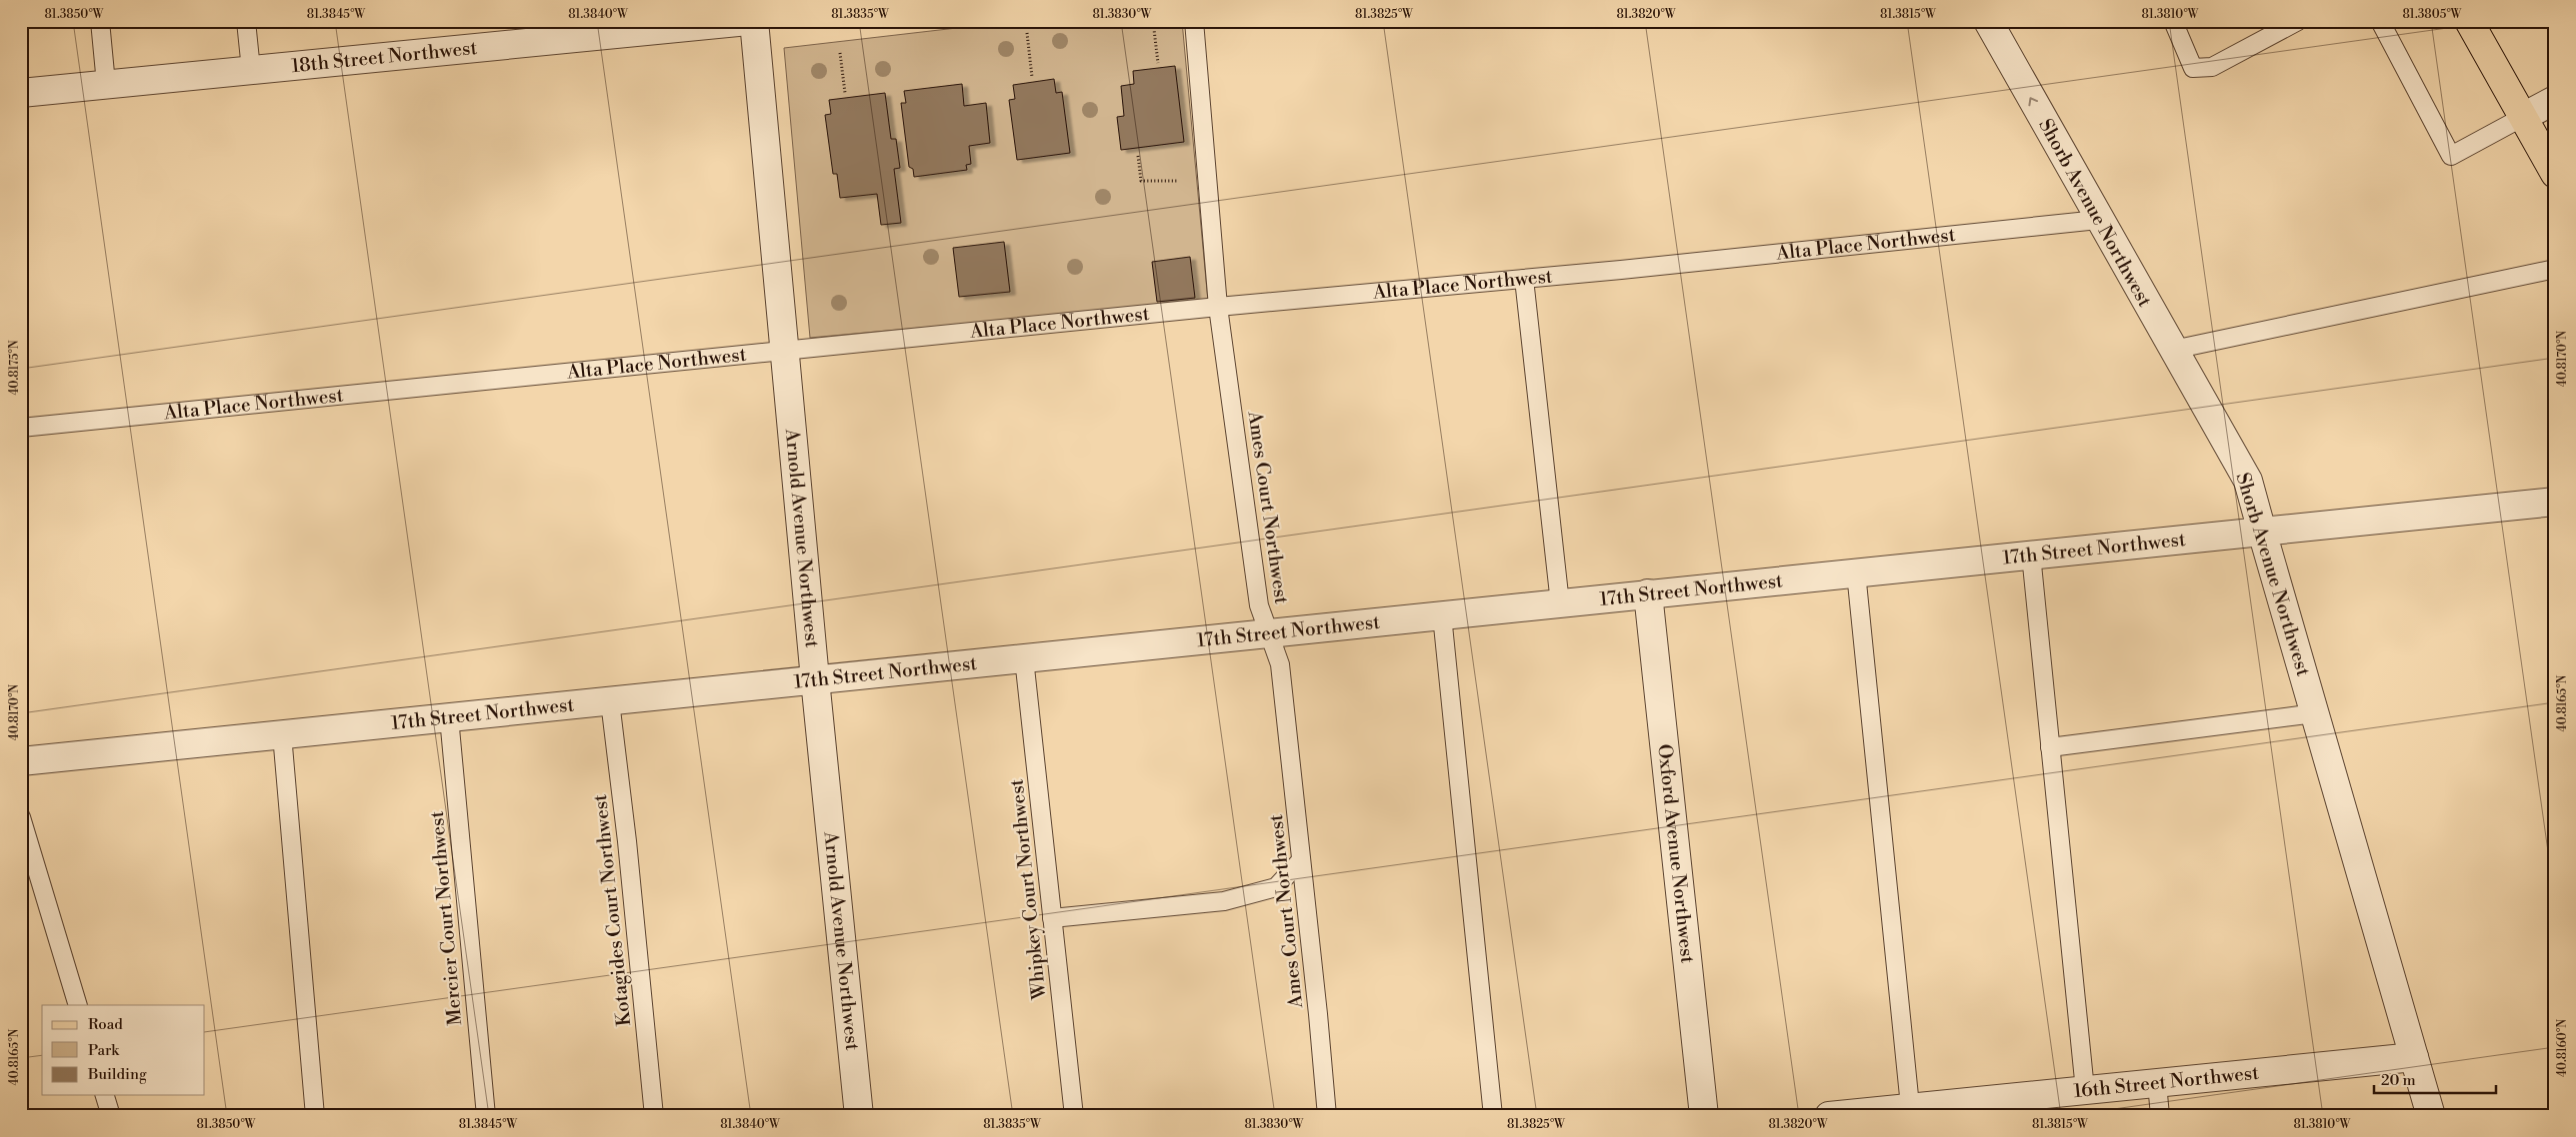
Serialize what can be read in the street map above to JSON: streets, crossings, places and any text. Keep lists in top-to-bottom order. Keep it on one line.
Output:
{"streets":{"street":["18th Street Northwest","Shorb Avenue Northwest","Arnold Avenue Northwest","17th Street Northwest","Oxford Avenue Northwest","16th Street Northwest"],"lane":["Alta Place Northwest","Ames Court Northwest","Whipkey Court Northwest","Kotagides Court Northwest","Mercier Court Northwest"]},"crossings":[["Shorb Avenue Northwest","Alta Place Northwest"],["Shorb Avenue Northwest","17th Street Northwest"],["Shorb Avenue Northwest","16th Street Northwest"],["Alta Place Northwest","Ames Court Northwest"],["Alta Place Northwest","Arnold Avenue Northwest"],["Ames Court Northwest","17th Street Northwest"],["Arnold Avenue Northwest","17th Street Northwest"],["17th Street Northwest","Oxford Avenue Northwest"],["17th Street Northwest","Whipkey Court Northwest"],["17th Street Northwest","Kotagides Court Northwest"],["17th Street Northwest","Mercier Court Northwest"]],"legend":["Road","Park","Building"],"scale_bar":"20 m","coordinates":["81.3850°W","81.3845°W","81.3840°W","81.3835°W","81.3830°W","81.3825°W","81.3820°W","81.3815°W","81.3810°W","81.3805°W","40.8170°N","40.8175°N","40.8165°N","40.8160°N"]}
